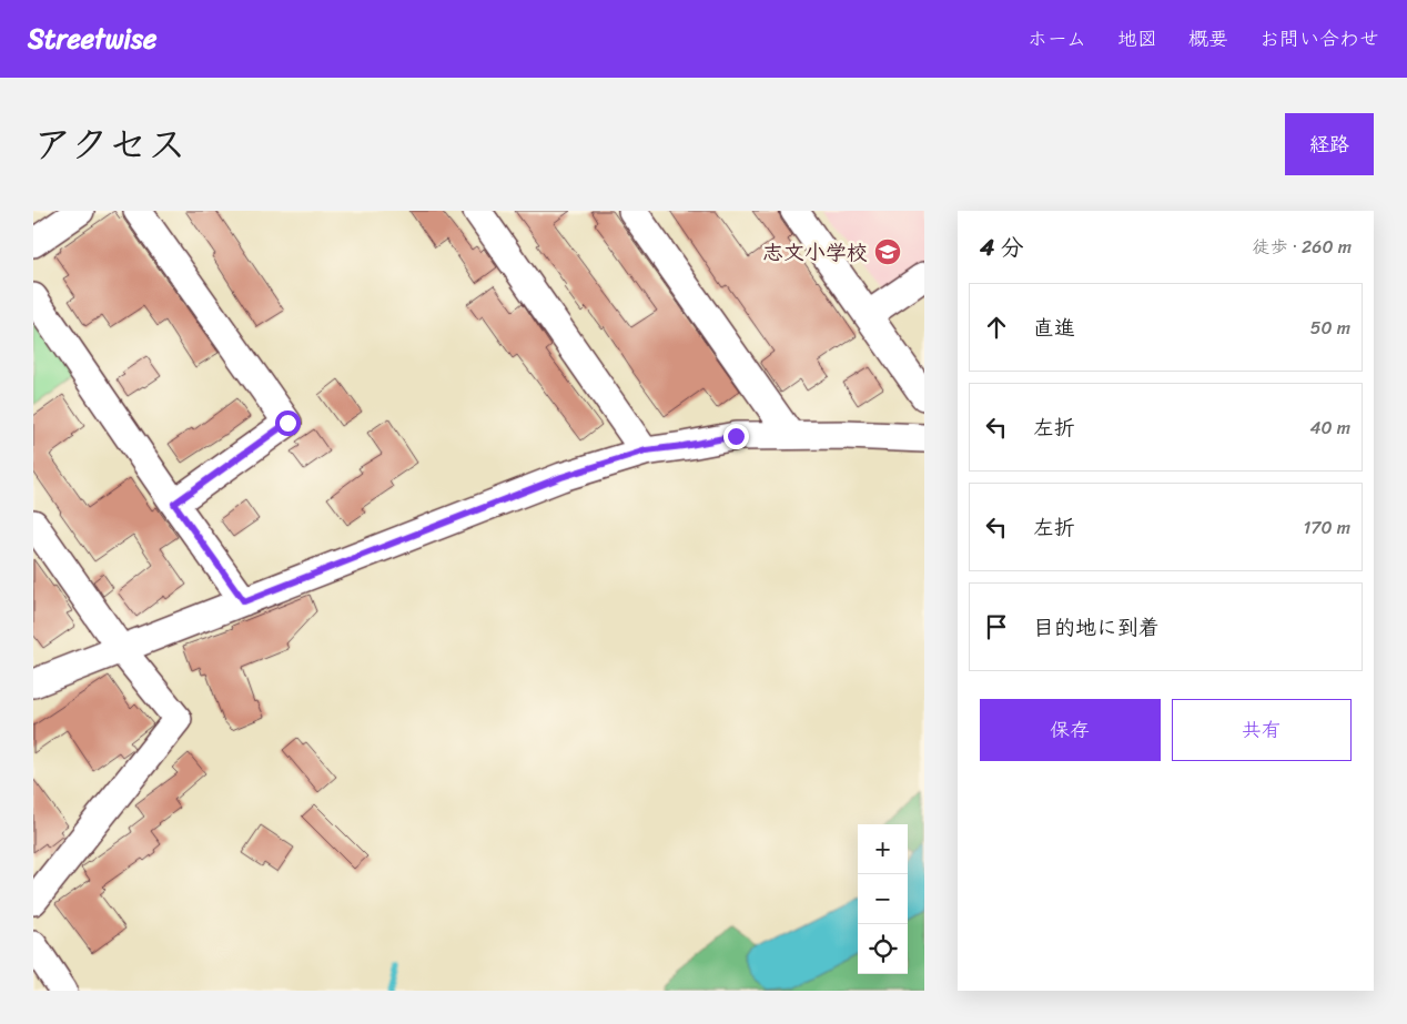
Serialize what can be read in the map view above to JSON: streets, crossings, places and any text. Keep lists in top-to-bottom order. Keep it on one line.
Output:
{"places":{"school or university":["志文小学校"]},"page":{"header":"Streetwise","nav":["ホーム","地図","概要","お問い合わせ"],"title":"アクセス","buttons":["経路",["保存","共有"]],"heading":["4 分","徒歩 · 260 m"],"list":[["直進","50 m"],["左折","40 m"],["左折","170 m"],"目的地に到着"],"map_buttons":["+","−"]}}
